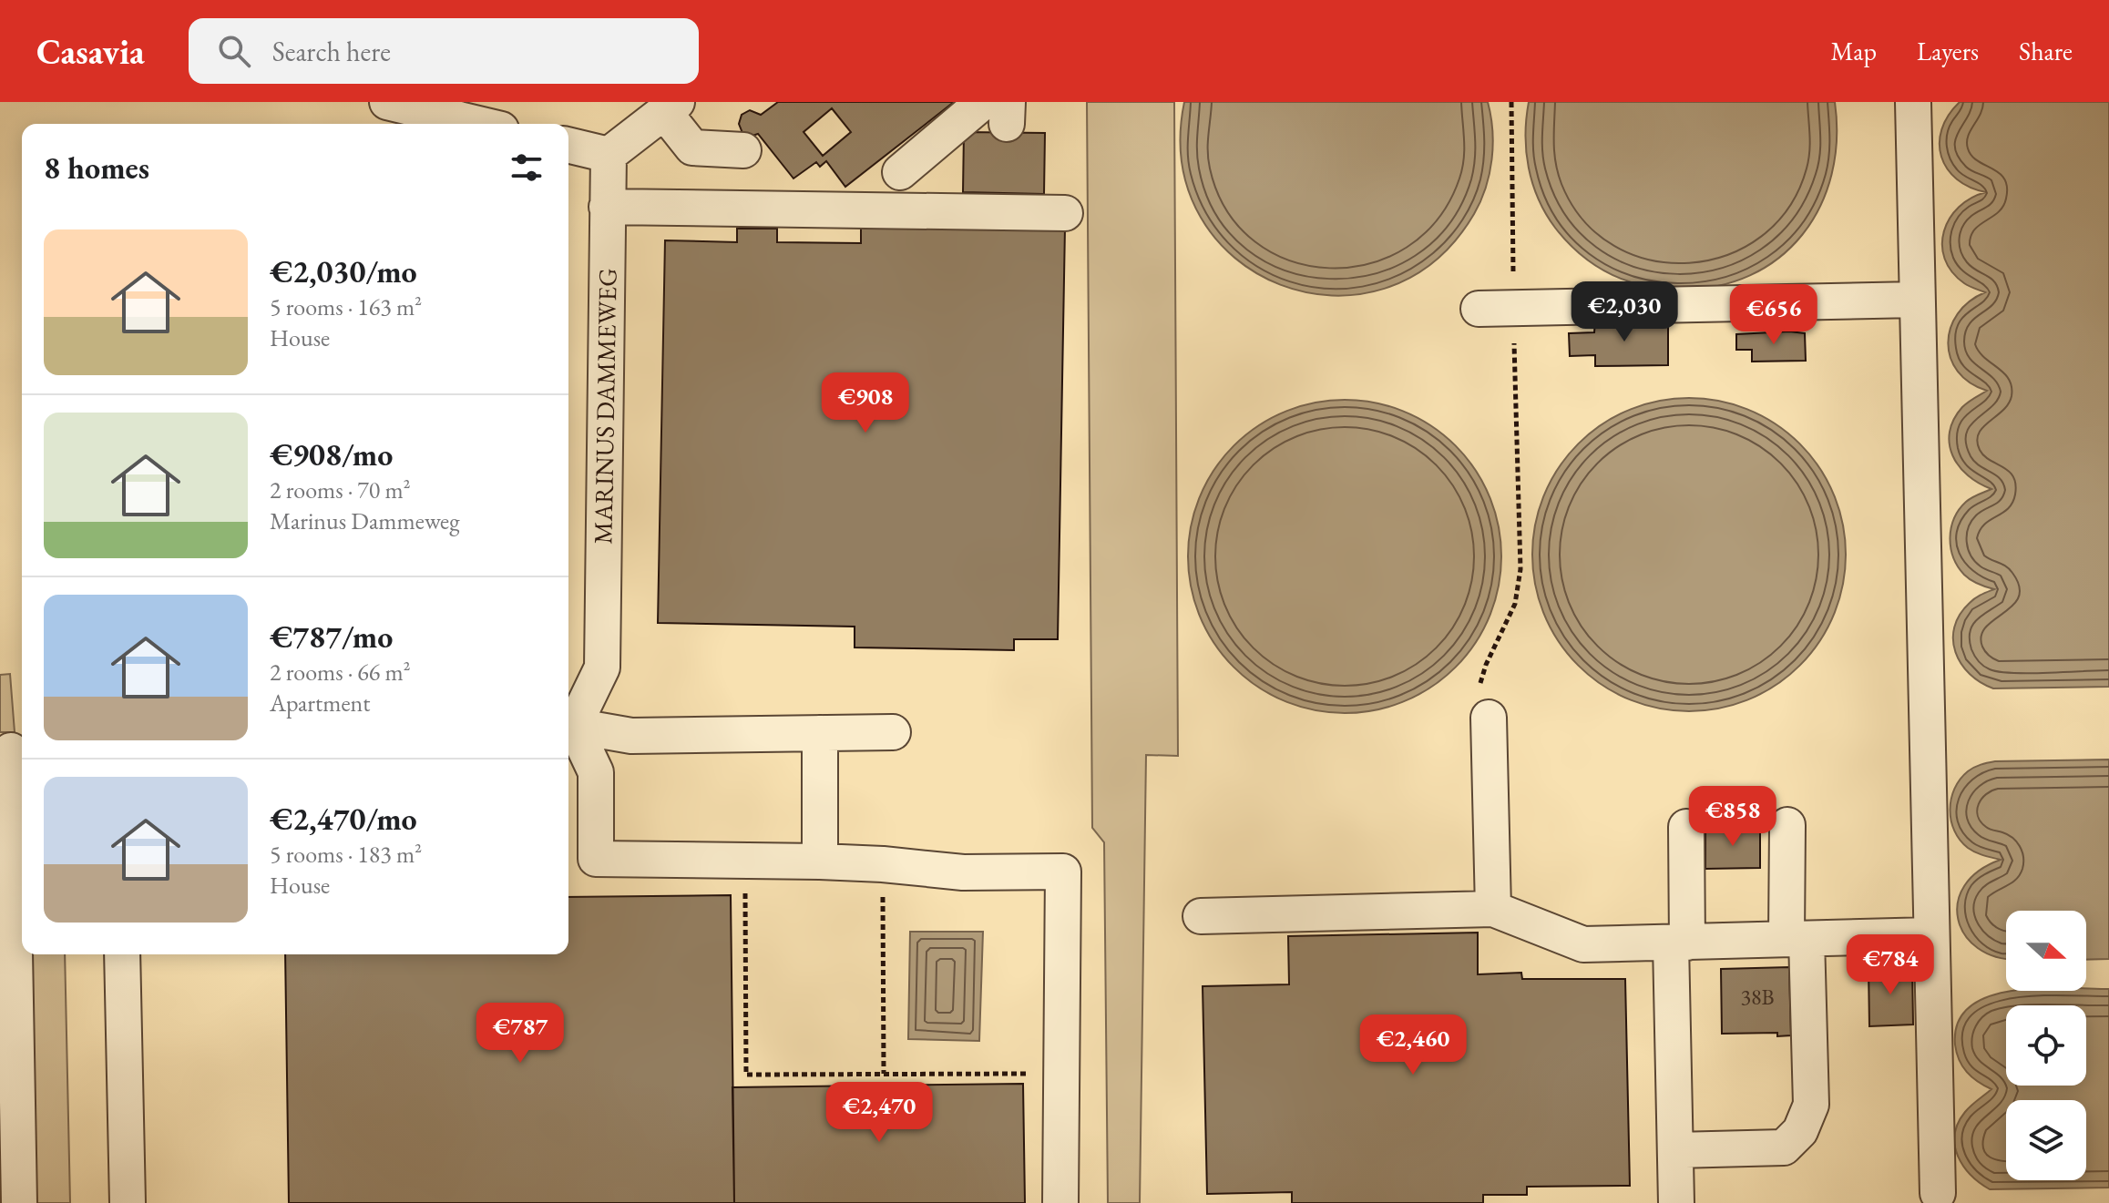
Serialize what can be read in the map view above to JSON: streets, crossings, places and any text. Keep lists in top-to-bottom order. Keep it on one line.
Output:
{"streets":{"street":["MARINUS DAMMEWEG"]},"house_numbers":["38B"],"north":"right","page":{"header":"Casavia","search":"Search here","nav":["Map","Layers","Share"],"heading":"8 homes","list":[{"name":"€2,030/mo","note":"5 rooms · 163 m² · House"},{"name":"€908/mo","note":"2 rooms · 70 m² · Marinus Dammeweg"},{"name":"€787/mo","note":"2 rooms · 66 m² · Apartment"},{"name":"€2,470/mo","note":"5 rooms · 183 m² · House"}],"price":["€2,030","€656","€908","€858","€784","€787","€2,460","€2,470"]}}
